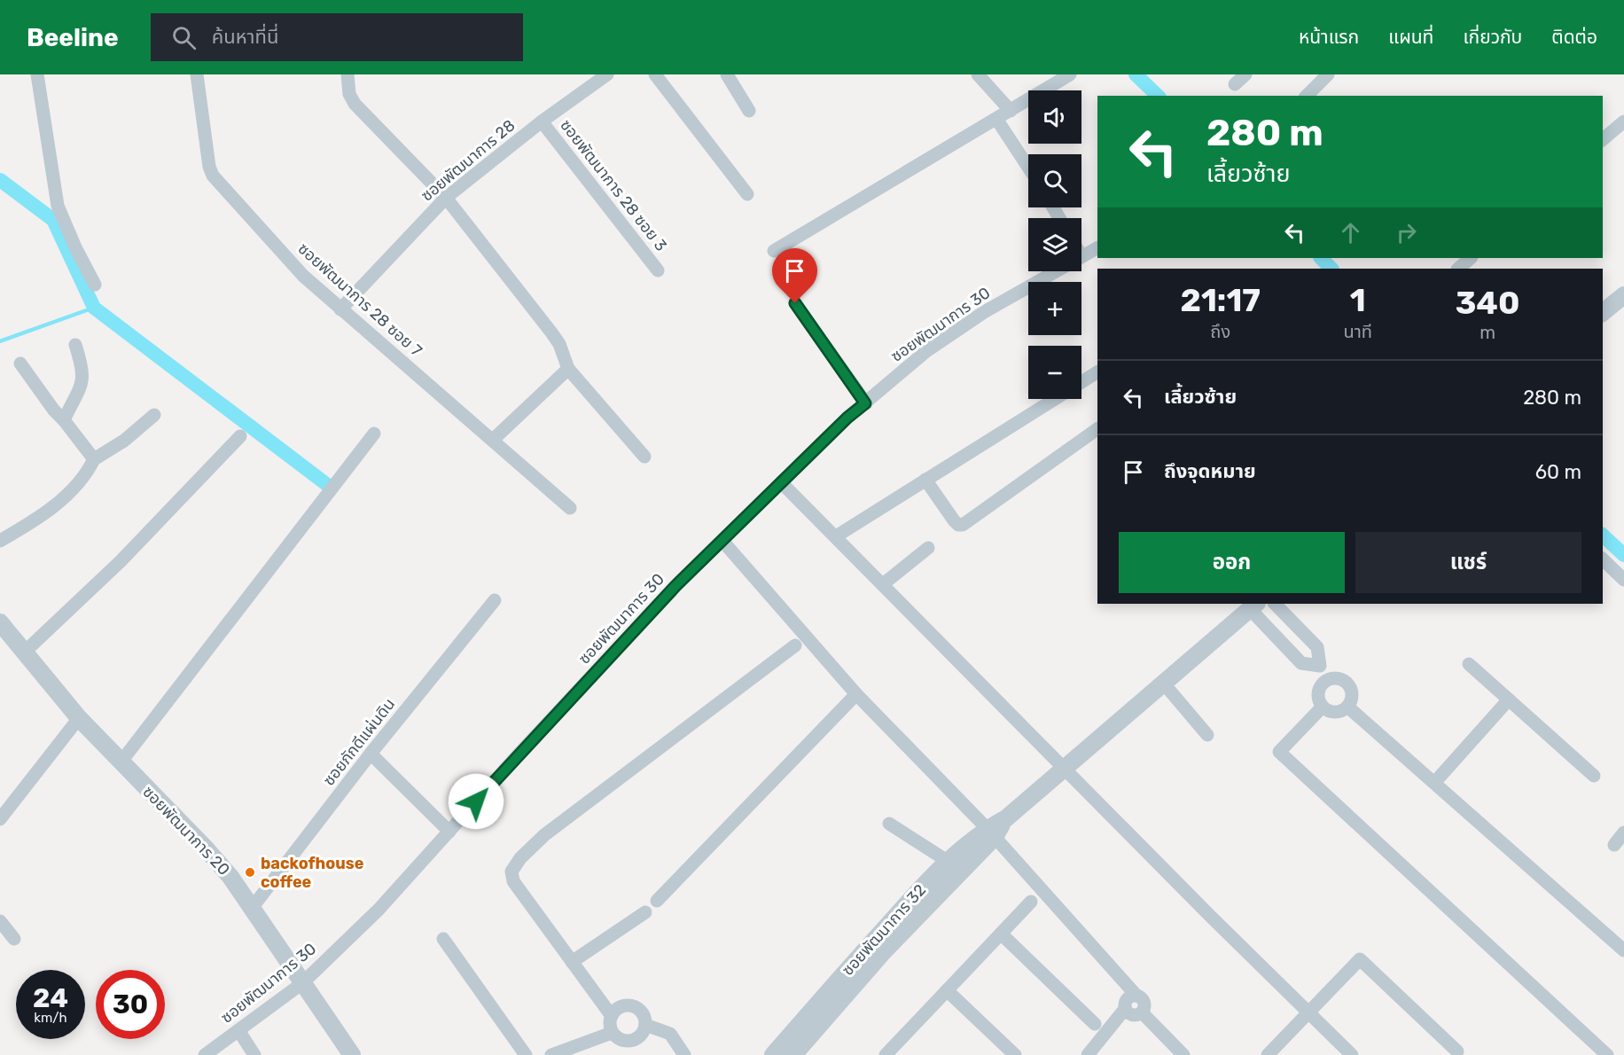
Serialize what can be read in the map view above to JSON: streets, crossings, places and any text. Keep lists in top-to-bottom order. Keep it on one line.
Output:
{"streets":{"street":["ซอยพัฒนาการ 28","ซอยพัฒนาการ 28 ซอย 3","ซอยพัฒนาการ 28 ซอย 7","ซอยพัฒนาการ 30","ซอยภักดีแผ่นดิน","ซอยพัฒนาการ 20","ซอยพัฒนาการ 32"]},"crossings":[["ซอยพัฒนาการ 28","ซอยพัฒนาการ 28 ซอย 3"],["ซอยพัฒนาการ 28","ซอยพัฒนาการ 28 ซอย 7"],["ซอยพัฒนาการ 30","ซอยพัฒนาการ 20"],["ซอยภักดีแผ่นดิน","ซอยพัฒนาการ 20"]],"places":["backofhouse coffee"],"page":{"header":"Beeline","search":"ค้นหาที่นี่","nav":["หน้าแรก","แผนที่","เกี่ยวกับ","ติดต่อ"],"map_buttons":["+","−"],"turn":["280 m","เลี้ยวซ้าย"],"eta":["21:17","ถึง","1","นาที","340","m"],"list":[{"name":"เลี้ยวซ้าย","value":"280 m"},{"name":"ถึงจุดหมาย","value":"60 m"}],"buttons":["ออก","แชร์"],"speed":"24 km/h","limit":"30"}}
